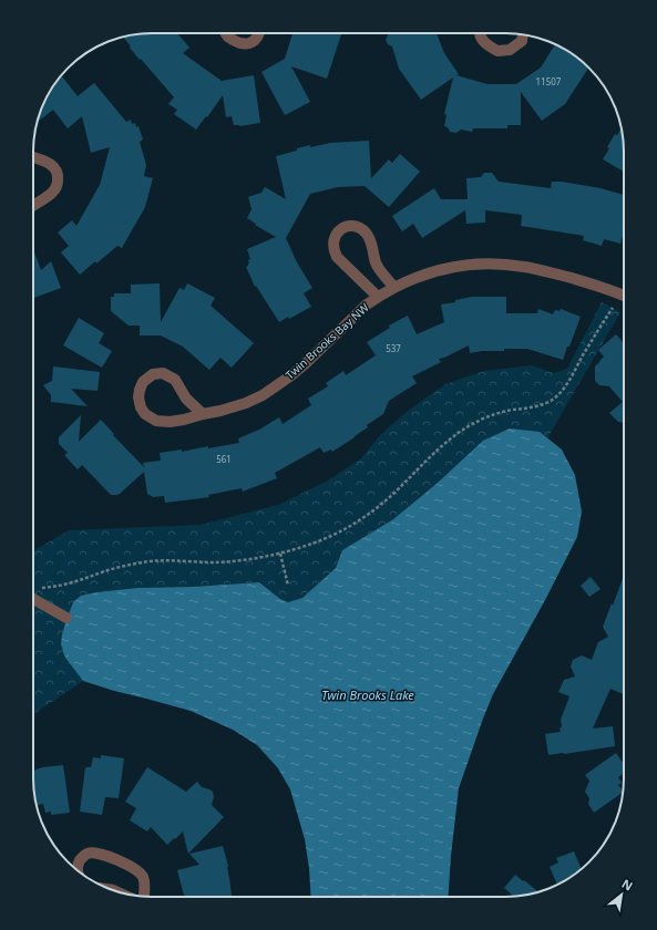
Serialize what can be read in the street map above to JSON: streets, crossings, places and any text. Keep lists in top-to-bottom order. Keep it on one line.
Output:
{"streets":{"street":["Twin Brooks Bay NW"]},"water":["Twin Brooks Lake"],"house_numbers":["11507","537","561"],"north":"top right"}
